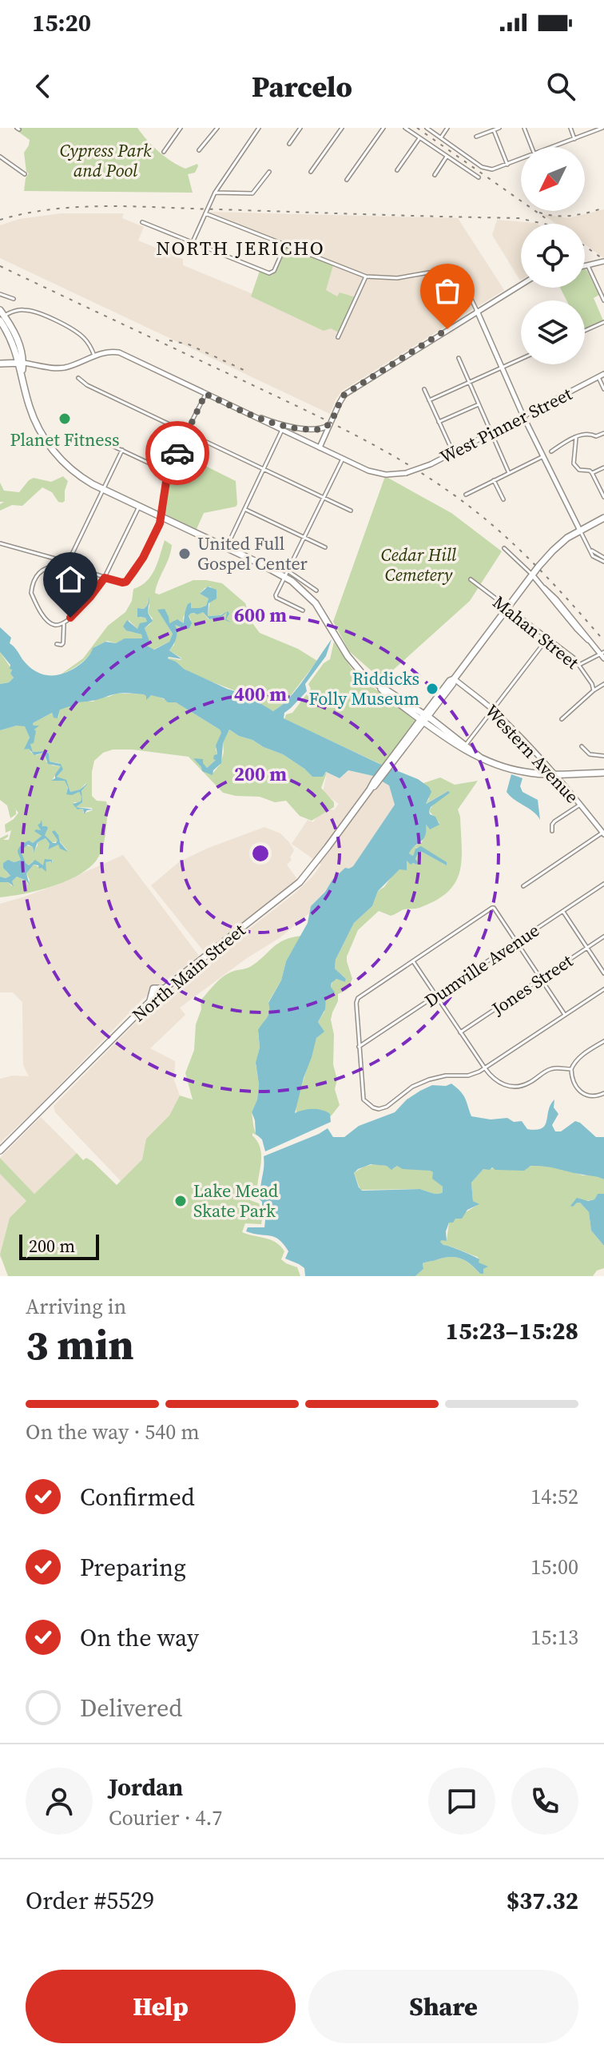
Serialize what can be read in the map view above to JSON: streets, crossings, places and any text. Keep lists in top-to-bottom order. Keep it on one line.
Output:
{"streets":{"main road":["North Main Street"],"street":["West Pinner Street","Mahan Street","Western Avenue","Dumville Avenue","Jones Street"]},"crossings":[["Mahan Street","North Main Street"],["Western Avenue","North Main Street"]],"districts":["NORTH JERICHO"],"parks":["Cypress Park and Pool","Cedar Hill Cemetery"],"places":["Planet Fitness","United Full Gospel Center","Riddicks Folly Museum","Lake Mead Skate Park"],"scale_bar":"200 m","north":"bottom left","page":{"status":"15:20","header":"Parcelo","scale":"200 m","heading":["3 min","Arriving in","15:23–15:28"],"panel":["Jordan","Courier · 4.7","Order #5529","$37.32"],"bar":"On the way · 540 m","list":[["Confirmed","14:52"],["Preparing","15:00"],["On the way","15:13"],"Delivered"],"buttons":["Help","Share"]},"rings":["600 m","400 m","200 m"]}
